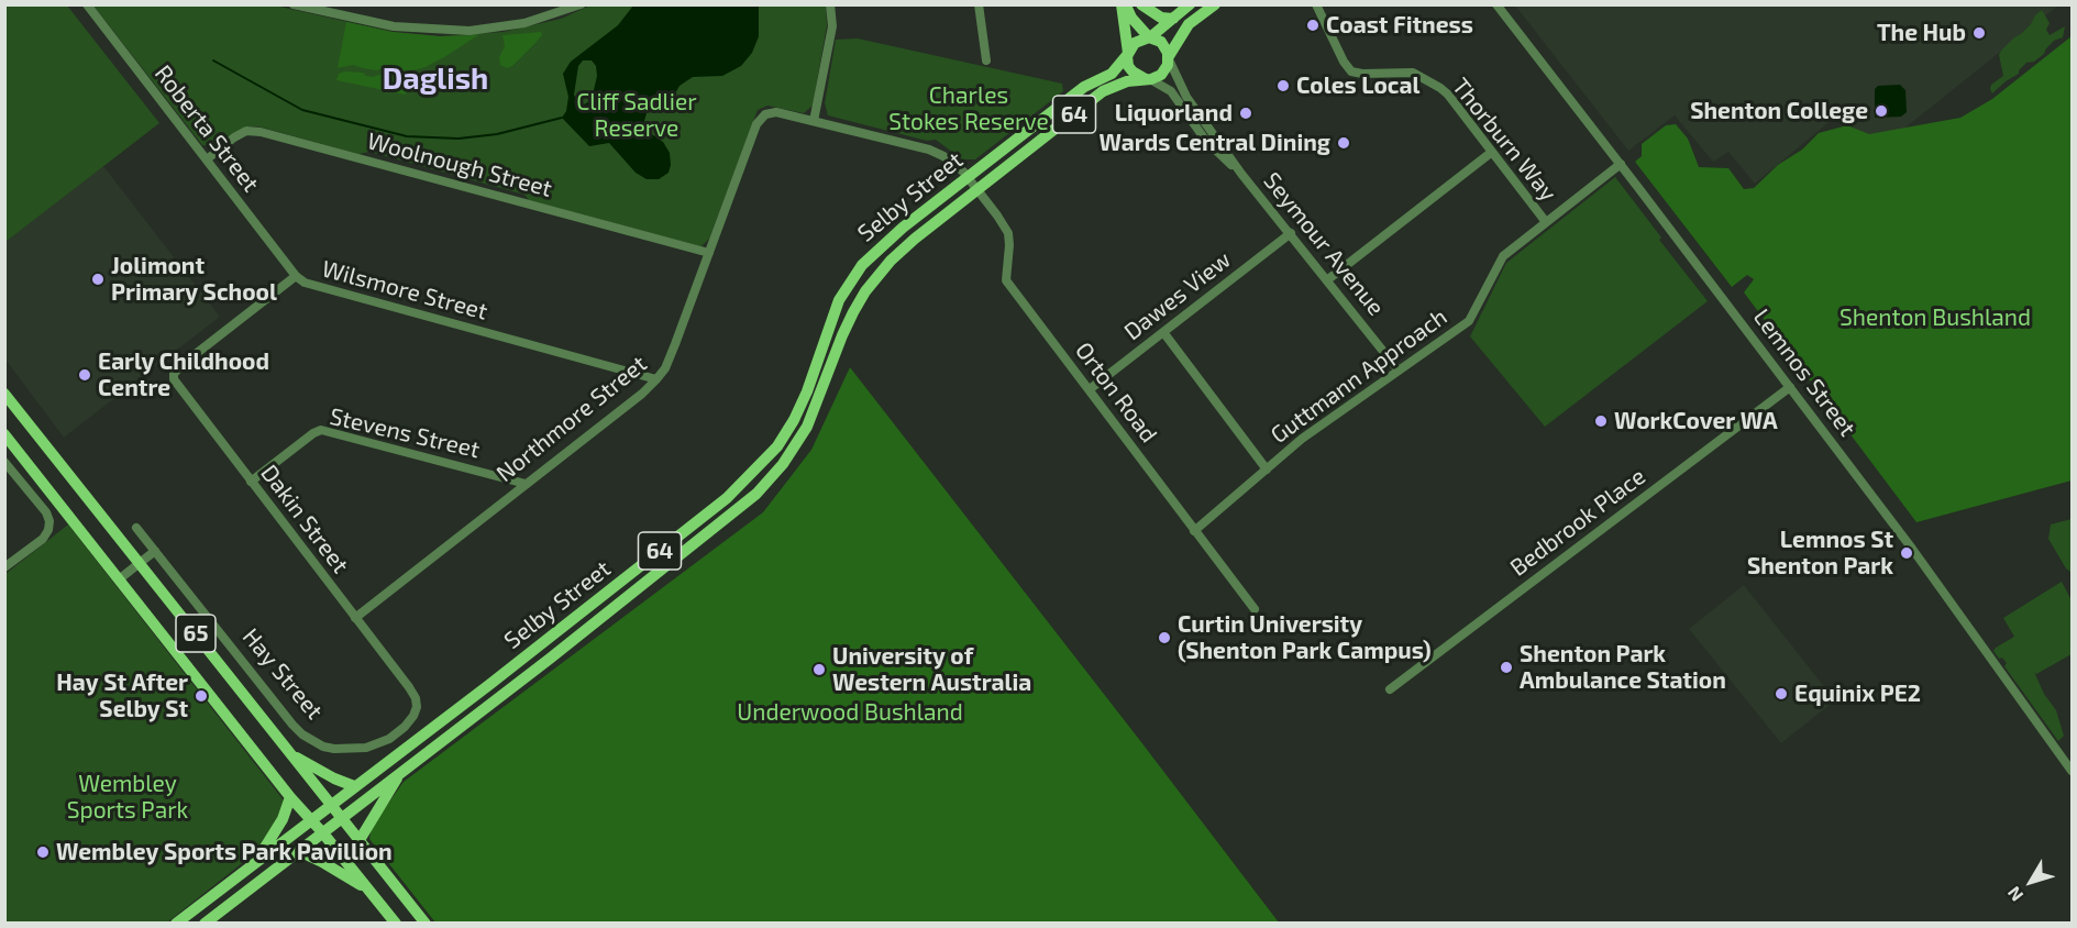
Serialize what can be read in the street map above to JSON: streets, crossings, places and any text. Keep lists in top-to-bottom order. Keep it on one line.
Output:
{"streets":{"main road":["64","Selby Street","65","Hay Street"],"street":["Roberta Street","Thorburn Way","Woolnough Street","Seymour Avenue","Wilsmore Street","Dawes View","Lemnos Street","Guttmann Approach","Orton Road","Northmore Street","Stevens Street","Dakin Street","Bedbrook Place"]},"crossings":[["64","Selby Street"],["64","Seymour Avenue"],["Roberta Street","Woolnough Street"],["Roberta Street","Wilsmore Street"],["Thorburn Way","Guttmann Approach"],["Woolnough Street","Northmore Street"],["Selby Street","Seymour Avenue"],["Selby Street","Orton Road"],["Selby Street","65"],["Selby Street","Hay Street"],["Seymour Avenue","Dawes View"],["Seymour Avenue","Guttmann Approach"],["Wilsmore Street","Northmore Street"],["Wilsmore Street","Dakin Street"],["Dawes View","Orton Road"],["Lemnos Street","Guttmann Approach"],["Lemnos Street","Bedbrook Place"],["Guttmann Approach","Orton Road"],["Orton Road","Northmore Street"],["Northmore Street","Stevens Street"],["Northmore Street","Dakin Street"],["Stevens Street","Dakin Street"],["Dakin Street","Hay Street"],["65","Hay Street"]],"districts":["Daglish"],"parks":["Charles Stokes Reserve","Cliff Sadlier Reserve","Shenton Bushland","Underwood Bushland","Wembley Sports Park"],"places":["Coast Fitness","The Hub","Coles Local","Shenton College","Liquorland","Wards Central Dining","Jolimont Primary School","Early Childhood Centre","WorkCover WA","Lemnos St Shenton Park","Curtin University (Shenton Park Campus)","Shenton Park Ambulance Station","University of Western Australia","Equinix PE2","Hay St After Selby St","Wembley Sports Park Pavillion"],"north":"bottom left"}
